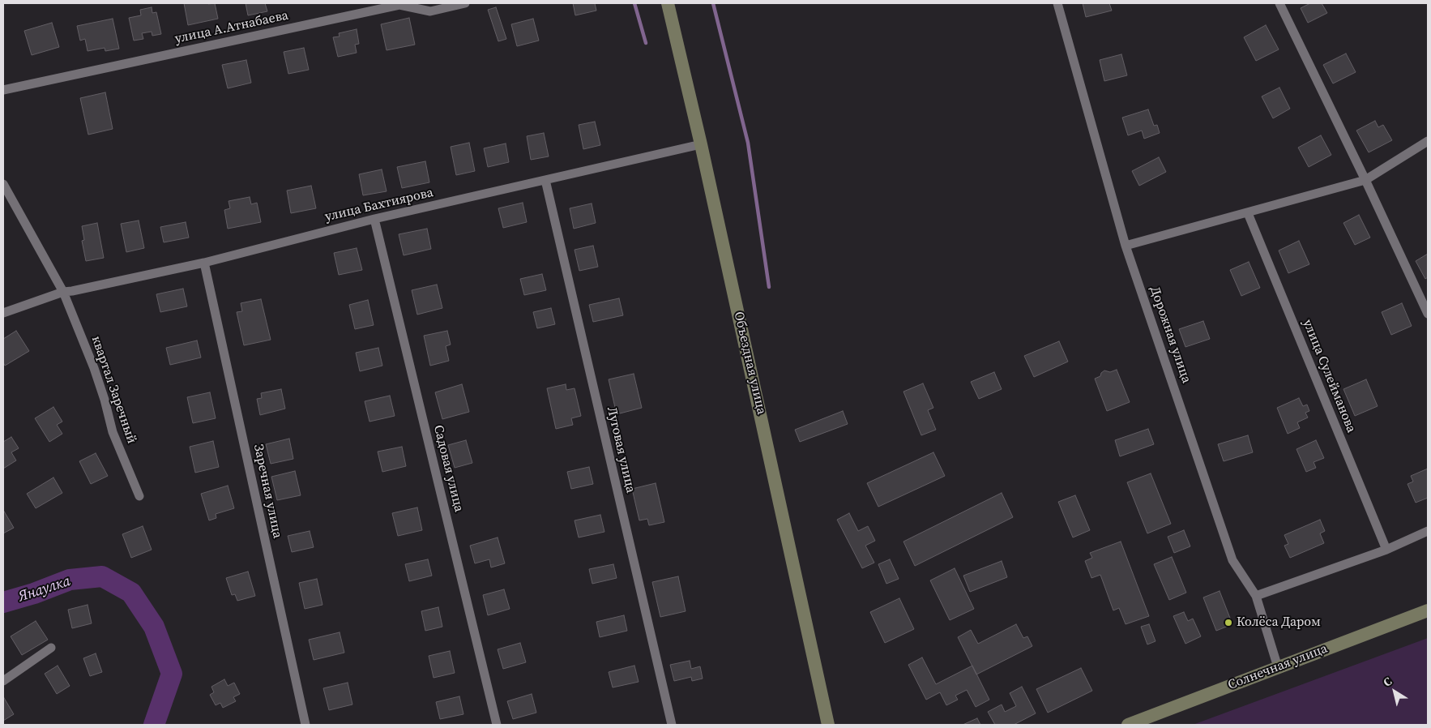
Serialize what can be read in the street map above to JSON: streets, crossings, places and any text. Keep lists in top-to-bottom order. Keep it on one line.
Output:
{"streets":{"main road":["Объездная улица","Солнечная улица"],"street":["улица А.Атнабаева","улица Бахтиярова","Дорожная улица","улица Сулейманова","квартал Заречный","Луговая улица","Садовая улица","Заречная улица"]},"crossings":[["улица Бахтиярова","Объездная улица"],["улица Бахтиярова","квартал Заречный"],["улица Бахтиярова","Луговая улица"],["улица Бахтиярова","Садовая улица"],["улица Бахтиярова","Заречная улица"],["Дорожная улица","Солнечная улица"]],"water":["Янаулка"],"places":["Колёса Даром"],"north":"top left"}
